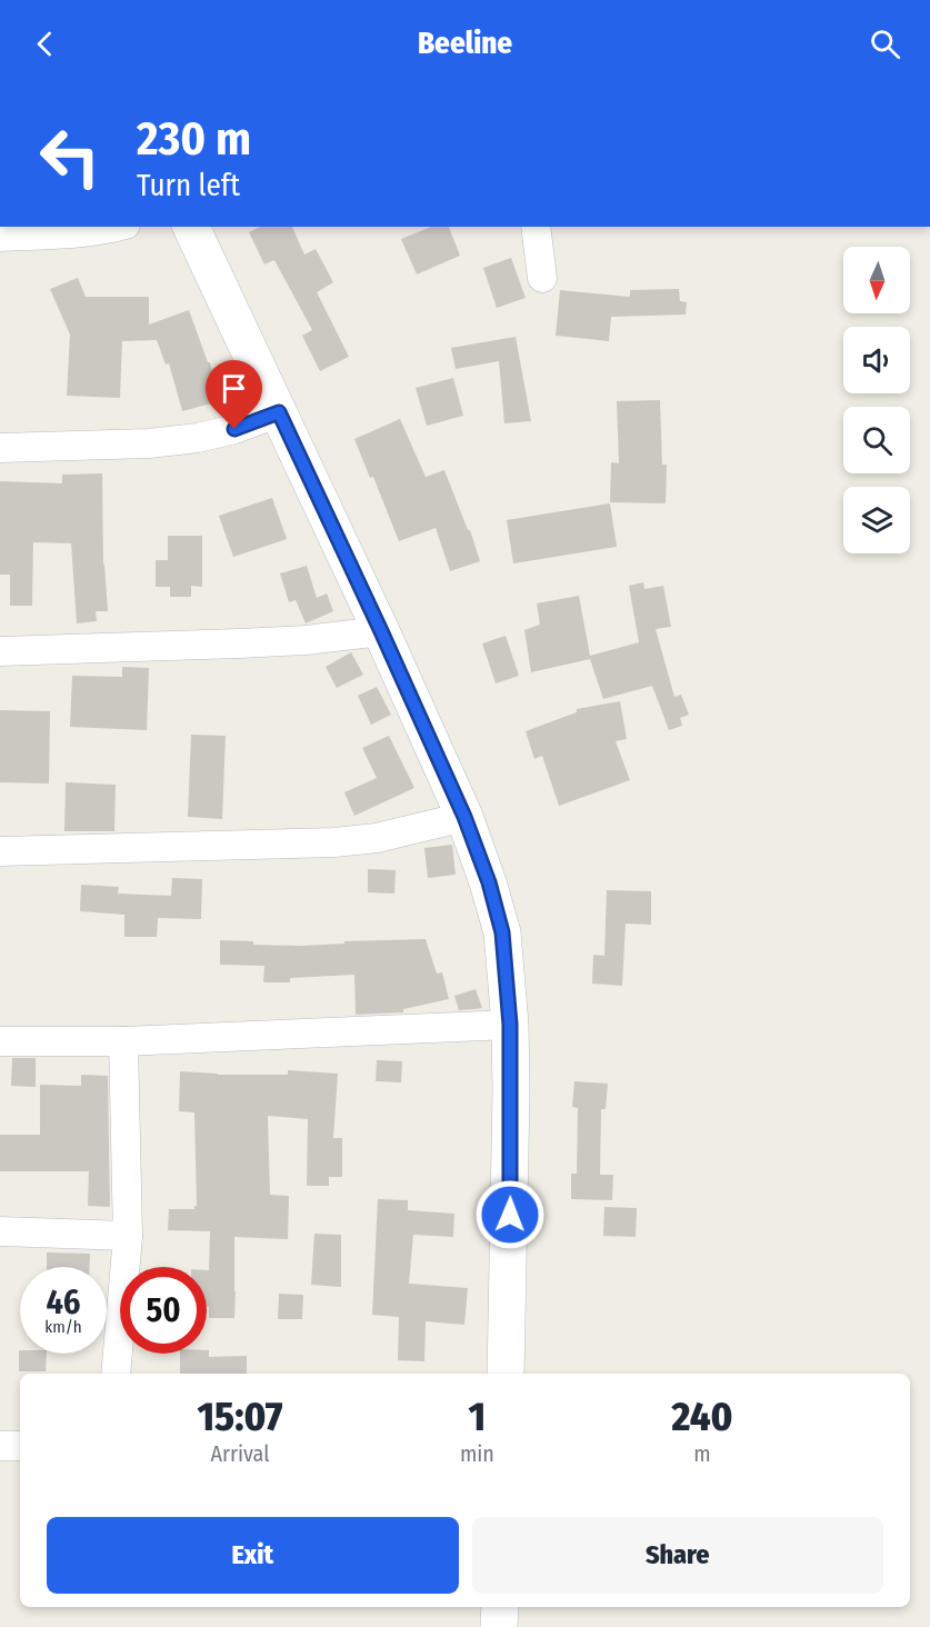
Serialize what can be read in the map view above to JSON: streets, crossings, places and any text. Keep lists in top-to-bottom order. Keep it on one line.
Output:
{"north":"bottom","page":{"header":"Beeline","turn":["230 m","Turn left"],"speed":"46 km/h","limit":"50","eta":["15:07","Arrival","1","min","240","m"],"buttons":["Exit","Share"]}}
